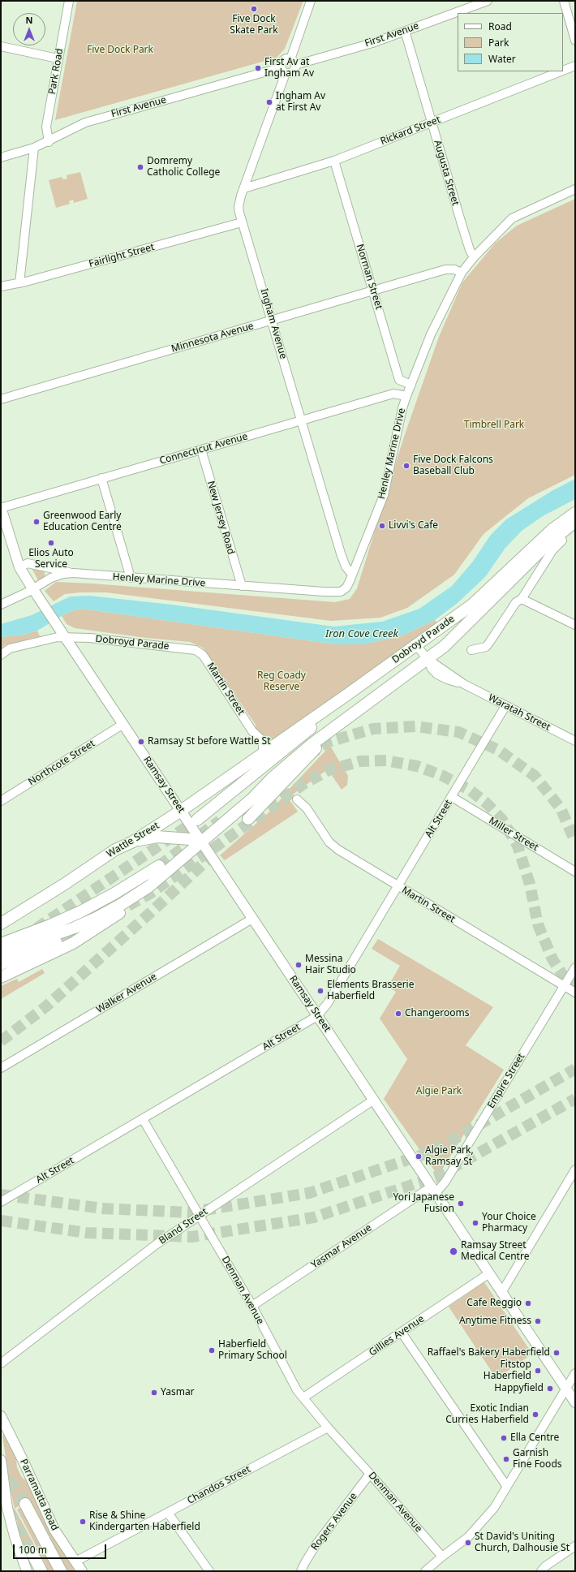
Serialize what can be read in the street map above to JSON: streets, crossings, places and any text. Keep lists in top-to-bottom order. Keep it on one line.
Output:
{"streets":{"highway":["Dobroyd Parade","Wattle Street"],"main road":["Ramsay Street","Parramatta Road"],"street":["First Avenue","Park Road","Rickard Street","Augusta Street","Fairlight Street","Norman Street","Ingham Avenue","Minnesota Avenue","Connecticut Avenue","Henley Marine Drive","New Jersey Road","Martin Street","Waratah Street","Northcote Street","Alt Street","Miller Street","Walker Avenue","Empire Street","Bland Street","Yasmar Avenue","Denman Avenue","Gillies Avenue","Chandos Street","Rogers Avenue"]},"crossings":[["First Avenue","Park Road"],["First Avenue","Augusta Street"],["First Avenue","Ingham Avenue"],["Rickard Street","Augusta Street"],["Rickard Street","Norman Street"],["Rickard Street","Ingham Avenue"],["Augusta Street","Henley Marine Drive"],["Fairlight Street","Ingham Avenue"],["Norman Street","Minnesota Avenue"],["Norman Street","Henley Marine Drive"],["Ingham Avenue","Minnesota Avenue"],["Ingham Avenue","Connecticut Avenue"],["Ingham Avenue","Henley Marine Drive"],["Minnesota Avenue","Henley Marine Drive"],["Connecticut Avenue","Henley Marine Drive"],["Connecticut Avenue","New Jersey Road"],["Connecticut Avenue","Ramsay Street"],["Henley Marine Drive","New Jersey Road"],["Henley Marine Drive","Ramsay Street"],["Dobroyd Parade","Martin Street"],["Dobroyd Parade","Waratah Street"],["Dobroyd Parade","Ramsay Street"],["Dobroyd Parade","Wattle Street"],["Martin Street","Alt Street"],["Martin Street","Wattle Street"],["Martin Street","Empire Street"],["Waratah Street","Alt Street"],["Northcote Street","Ramsay Street"],["Ramsay Street","Alt Street"],["Ramsay Street","Wattle Street"],["Ramsay Street","Walker Avenue"],["Ramsay Street","Empire Street"],["Ramsay Street","Bland Street"],["Ramsay Street","Yasmar Avenue"],["Ramsay Street","Gillies Avenue"],["Alt Street","Miller Street"],["Alt Street","Denman Avenue"],["Empire Street","Yasmar Avenue"],["Bland Street","Denman Avenue"],["Yasmar Avenue","Denman Avenue"],["Denman Avenue","Gillies Avenue"],["Denman Avenue","Chandos Street"],["Denman Avenue","Rogers Avenue"],["Chandos Street","Parramatta Road"]],"water":["Iron Cove Creek"],"parks":["Five Dock Park","Timbrell Park","Reg Coady Reserve","Algie Park"],"places":["Five Dock Skate Park","First Av at Ingham Av","Ingham Av at First Av","Domremy Catholic College","Five Dock Falcons Baseball Club","Greenwood Early Education Centre","Livvi's Cafe","Elios Auto Service","Ramsay St before Wattle St","Messina Hair Studio","Elements Brasserie Haberfield","Changerooms","Algie Park, Ramsay St","Yori Japanese Fusion","Your Choice Pharmacy","Ramsay Street Medical Centre","Cafe Reggio","Anytime Fitness","Haberfield Primary School","Raffael's Bakery Haberfield","Fitstop Haberfield","Happyfield","Yasmar","Exotic Indian Curries Haberfield","Ella Centre","Garnish Fine Foods","Rise & Shine Kindergarten Haberfield","St David's Uniting Church, Dalhousie St"],"legend":["Road","Park","Water"],"scale_bar":"100 m","north":"top"}
